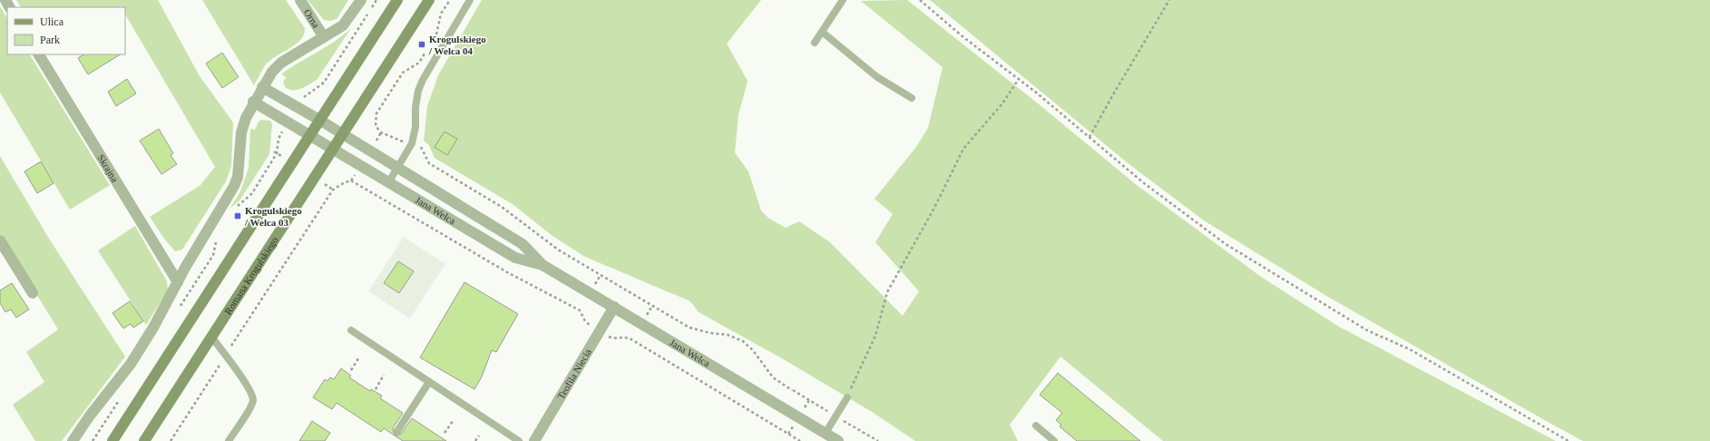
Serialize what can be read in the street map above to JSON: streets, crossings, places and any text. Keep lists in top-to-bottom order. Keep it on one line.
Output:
{"streets":{"main road":["Romana Krogulskiego"],"street":["Orna","Skrajna","Jana Welca","Teofila Niecia"]},"crossings":[["Jana Welca","Romana Krogulskiego"],["Jana Welca","Teofila Niecia"]],"places":{"transit":["Krogulskiego / Welca 04","Krogulskiego / Welca 03"]},"legend":["Ulica","Park"]}
